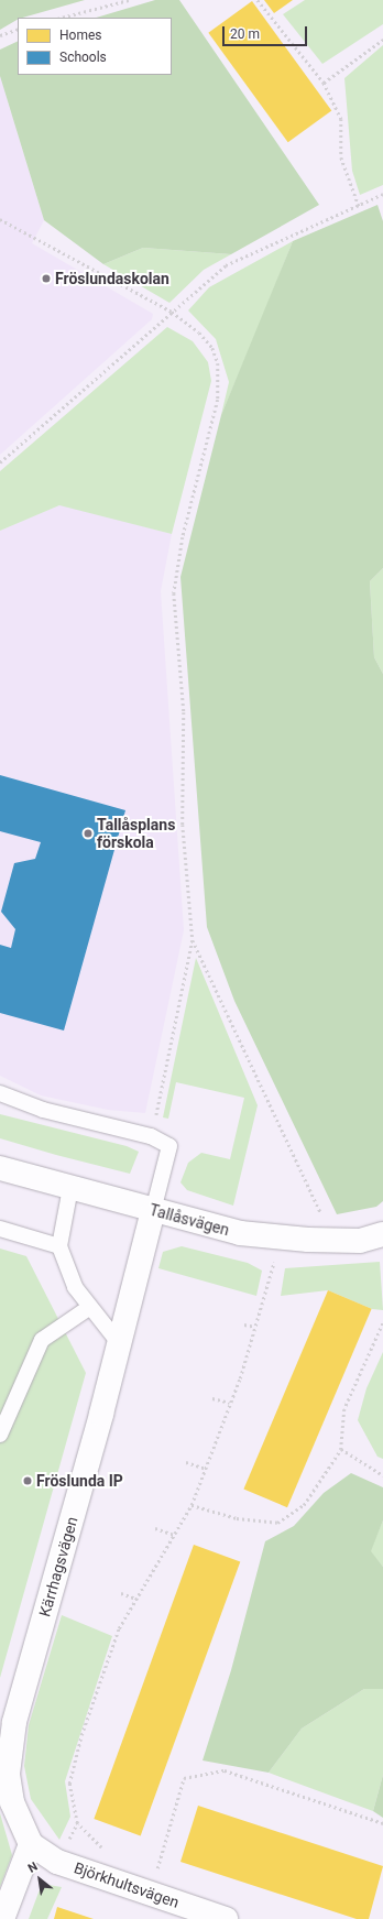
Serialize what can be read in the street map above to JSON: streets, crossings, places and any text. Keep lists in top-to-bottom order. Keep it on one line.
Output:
{"streets":{"street":["Tallåsvägen","Kärrhagsvägen","Björkhultsvägen"]},"crossings":[["Tallåsvägen","Kärrhagsvägen"],["Kärrhagsvägen","Björkhultsvägen"]],"places":["Fröslundaskolan","Tallåsplans förskola","Fröslunda IP"],"legend":["Homes","Schools"],"scale_bar":"20 m","north":"top left"}
